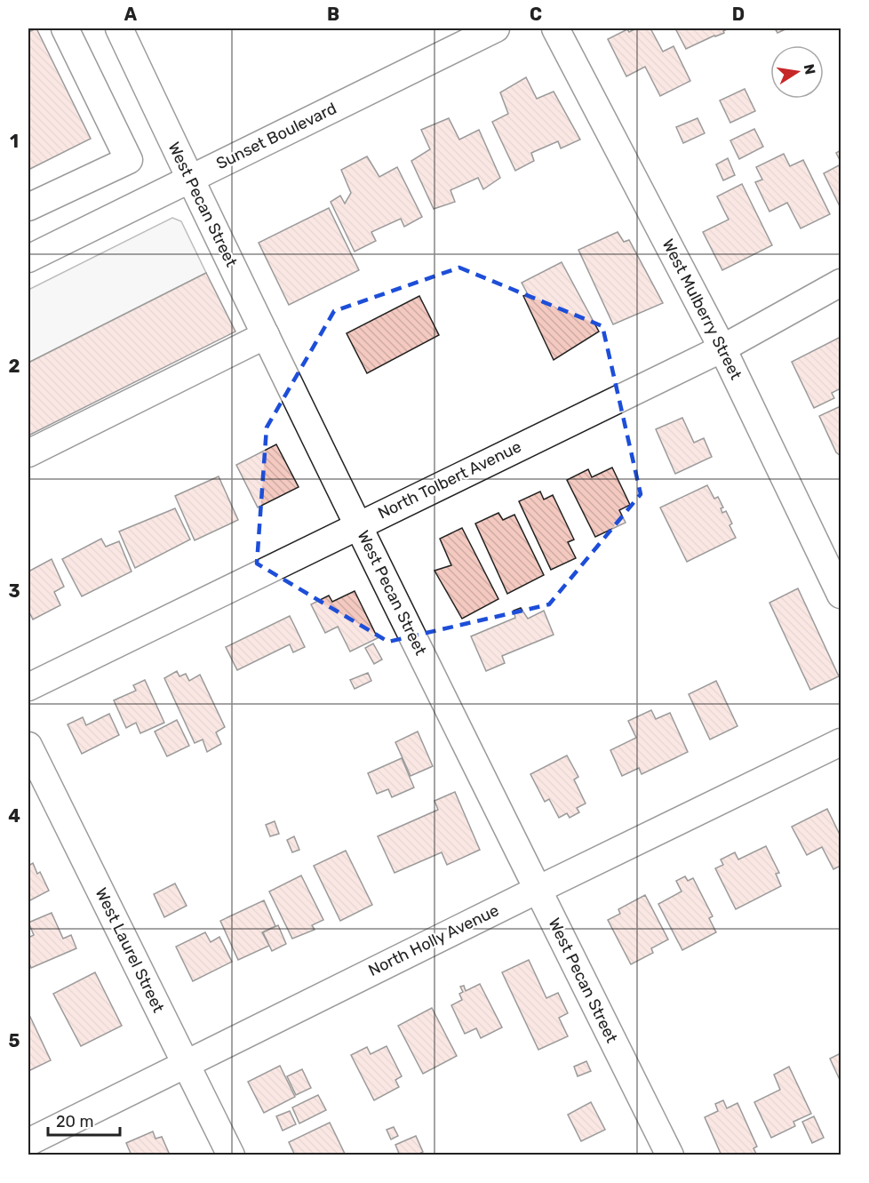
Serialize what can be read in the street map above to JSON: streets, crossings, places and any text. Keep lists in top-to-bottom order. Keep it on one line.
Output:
{"streets":{"street":["Sunset Boulevard","West Pecan Street","West Mulberry Street","North Tolbert Avenue","North Holly Avenue","West Laurel Street"]},"crossings":[["Sunset Boulevard","West Pecan Street"],["West Pecan Street","North Tolbert Avenue"],["West Pecan Street","North Holly Avenue"],["West Mulberry Street","North Tolbert Avenue"],["North Holly Avenue","West Laurel Street"]],"scale_bar":"20 m","north":"right","grid":{"columns":["A","B","C","D"],"rows":["1","2","3","4","5"]}}
